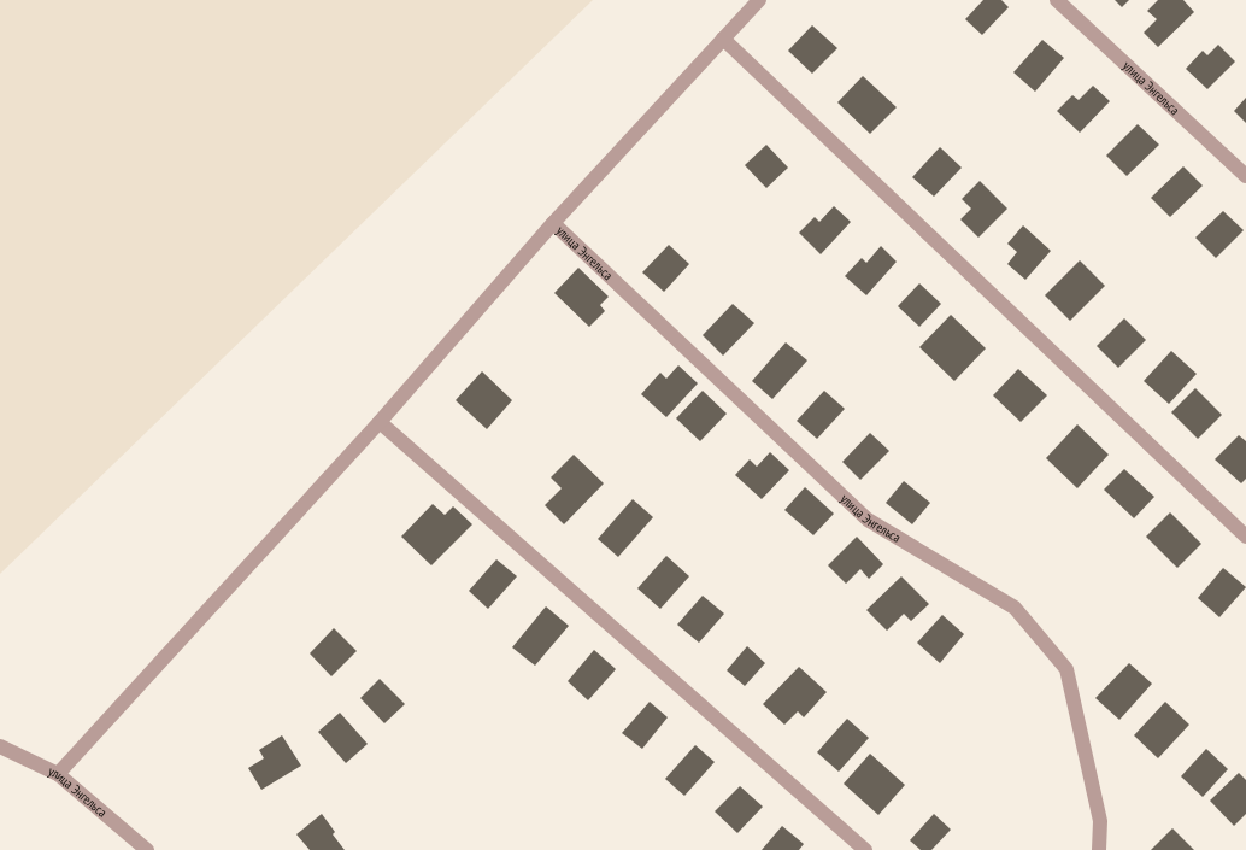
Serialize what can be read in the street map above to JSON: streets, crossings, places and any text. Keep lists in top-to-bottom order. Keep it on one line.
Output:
{"streets":{"street":["улица Энгельса"]}}
